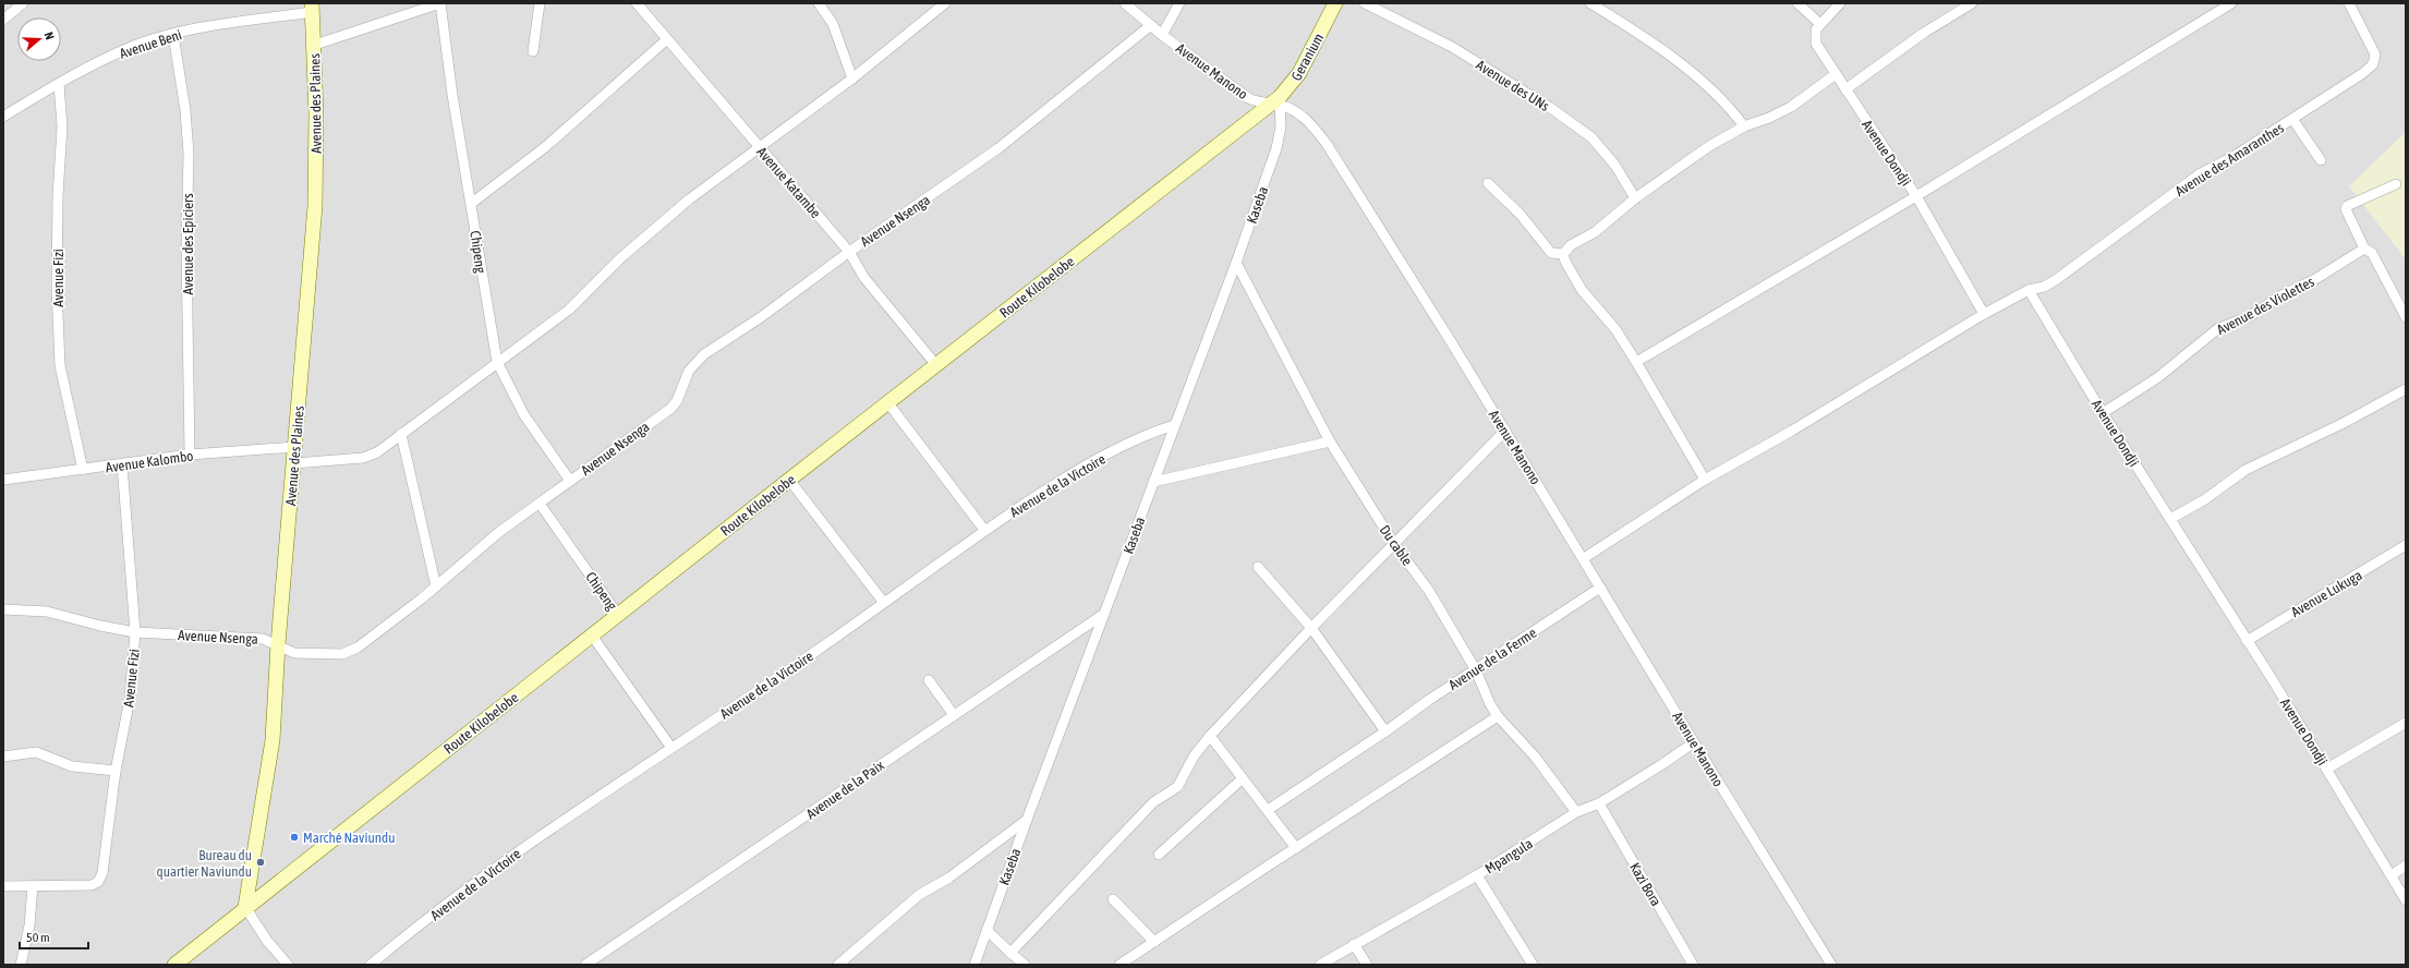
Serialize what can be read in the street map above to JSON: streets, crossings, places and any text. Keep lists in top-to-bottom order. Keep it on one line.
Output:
{"streets":{"street":["Avenue Beni","Geranium","Avenue Manono","Avenue des UNs","Avenue des Plaines","Avenue Dondji","Avenue des Amaranthes","Avenue Katambe","Kaseba","Avenue Nsenga","Avenue des Epiciers","Chipeng","Avenue Fizi","Route Kilobelobe","Avenue des Violettes","Avenue Kalombo","Avenue de la Victoire","Du cable","Avenue Lukuga","Avenue de la Ferme","Avenue de la Paix","Mpangula","Kazi Bora"]},"crossings":[["Avenue Beni","Avenue des Plaines"],["Avenue Beni","Avenue des Epiciers"],["Avenue Beni","Avenue Fizi"],["Geranium","Avenue Manono"],["Geranium","Kaseba"],["Geranium","Route Kilobelobe"],["Avenue Manono","Kaseba"],["Avenue Manono","Avenue Nsenga"],["Avenue Manono","Route Kilobelobe"],["Avenue Manono","Avenue de la Ferme"],["Avenue Manono","Mpangula"],["Avenue des Plaines","Avenue Nsenga"],["Avenue des Plaines","Route Kilobelobe"],["Avenue des Plaines","Avenue Kalombo"],["Avenue Dondji","Avenue des Amaranthes"],["Avenue Dondji","Avenue des Violettes"],["Avenue Dondji","Avenue Lukuga"],["Avenue Katambe","Avenue Nsenga"],["Avenue Katambe","Route Kilobelobe"],["Kaseba","Route Kilobelobe"],["Kaseba","Avenue de la Victoire"],["Kaseba","Du cable"],["Kaseba","Avenue de la Paix"],["Avenue Nsenga","Chipeng"],["Avenue Nsenga","Avenue Fizi"],["Avenue des Epiciers","Avenue Kalombo"],["Chipeng","Route Kilobelobe"],["Avenue Fizi","Avenue Kalombo"],["Du cable","Avenue de la Ferme"],["Du cable","Mpangula"],["Mpangula","Kazi Bora"]],"places":["Marché Naviundu","Bureau du quartier Naviundu"],"scale_bar":"50 m","north":"right"}
